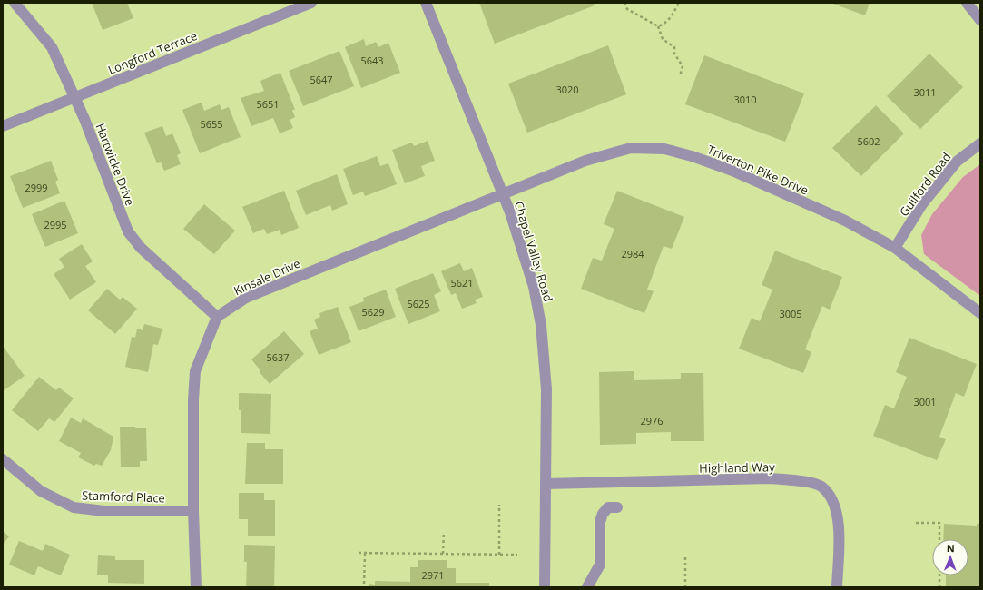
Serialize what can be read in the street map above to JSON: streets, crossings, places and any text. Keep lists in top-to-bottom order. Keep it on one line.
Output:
{"streets":{"street":["Longford Terrace","Hartwicke Drive","Triverton Pike Drive","Guilford Road","Chapel Valley Road","Kinsale Drive","Highland Way","Stamford Place"]},"crossings":[["Longford Terrace","Hartwicke Drive"],["Hartwicke Drive","Kinsale Drive"],["Triverton Pike Drive","Guilford Road"],["Triverton Pike Drive","Chapel Valley Road"],["Triverton Pike Drive","Kinsale Drive"],["Chapel Valley Road","Kinsale Drive"],["Chapel Valley Road","Highland Way"]],"house_numbers":["5643","5647","3020","3011","3010","5651","5655","5602","2999","2995","2984","5621","5625","5629","3005","5637","3001","2976","2971"],"north":"top"}
